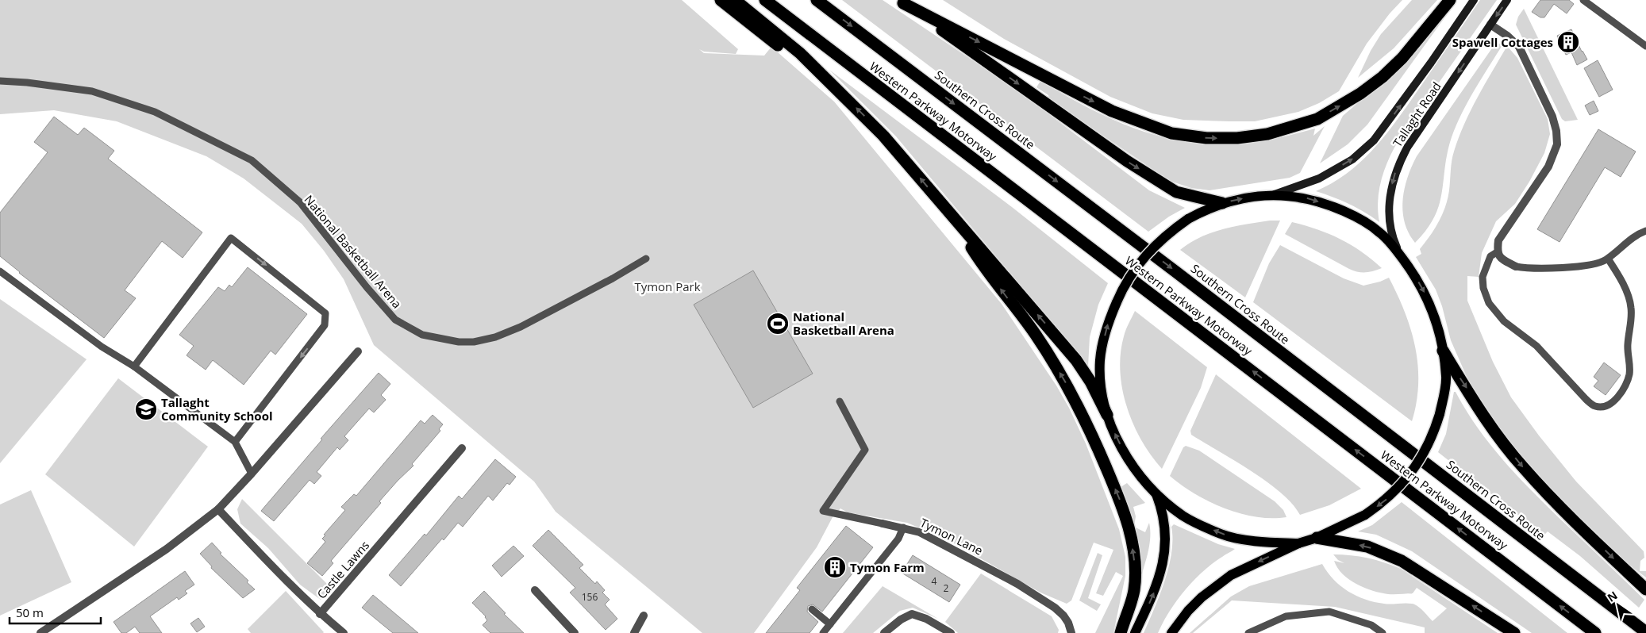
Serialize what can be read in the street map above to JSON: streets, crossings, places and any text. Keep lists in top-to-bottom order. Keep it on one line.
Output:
{"streets":{"highway":["Southern Cross Route","Western Parkway Motorway"],"main road":["Tallaght Road"],"street":["Tymon Lane","Castle Lawns"],"lane":["National Basketball Arena"]},"parks":["Tymon Park"],"places":{"building":["Spawell Cottages","Tymon Farm"],"sports":["National Basketball Arena"],"school or university":["Tallaght Community School"]},"house_numbers":["4","2","156"],"scale_bar":"50 m","north":"top left"}
